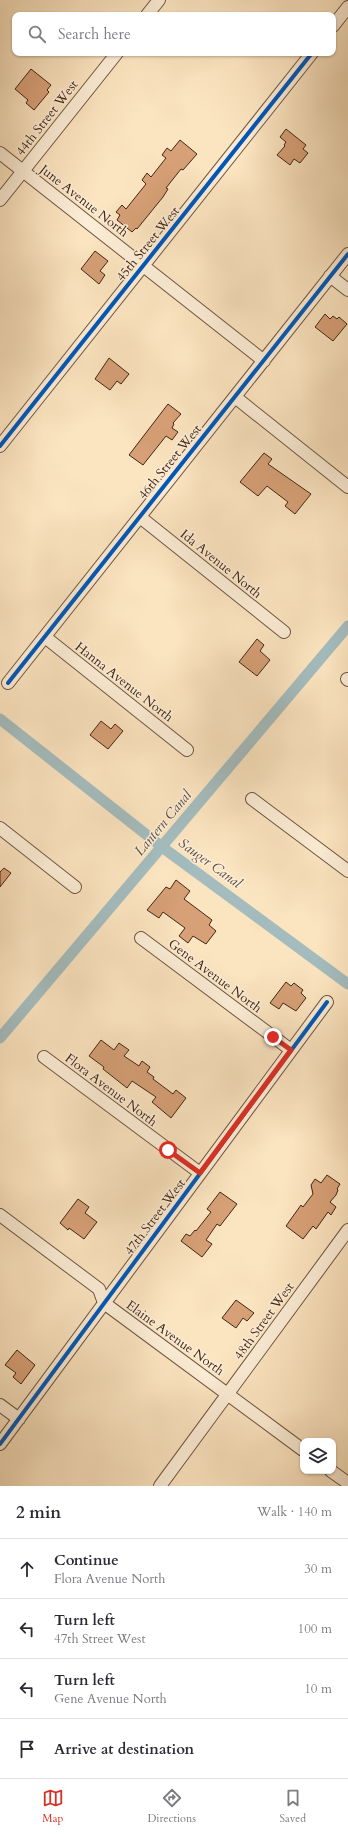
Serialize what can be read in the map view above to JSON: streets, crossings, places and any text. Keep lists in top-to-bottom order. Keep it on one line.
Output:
{"streets":{"street":["44th Street West","June Avenue North","45th Street West","46th Street West","Ida Avenue North","Hanna Avenue North","Gene Avenue North","Flora Avenue North","47th Street West","48th Street West","Elaine Avenue North"]},"crossings":[["44th Street West","June Avenue North"],["June Avenue North","45th Street West"],["June Avenue North","46th Street West"],["46th Street West","Ida Avenue North"],["46th Street West","Hanna Avenue North"],["Gene Avenue North","47th Street West"],["Flora Avenue North","47th Street West"],["47th Street West","Elaine Avenue North"],["48th Street West","Elaine Avenue North"]],"water":["Lantern Canal","Sauger Canal"],"page":{"search":"Search here","heading":["2 min","Walk · 140 m"],"list":[["Continue","Flora Avenue North","30 m"],["Turn left","47th Street West","100 m"],["Turn left","Gene Avenue North","10 m"],"Arrive at destination"],"nav":["Map","Directions","Saved"]}}
